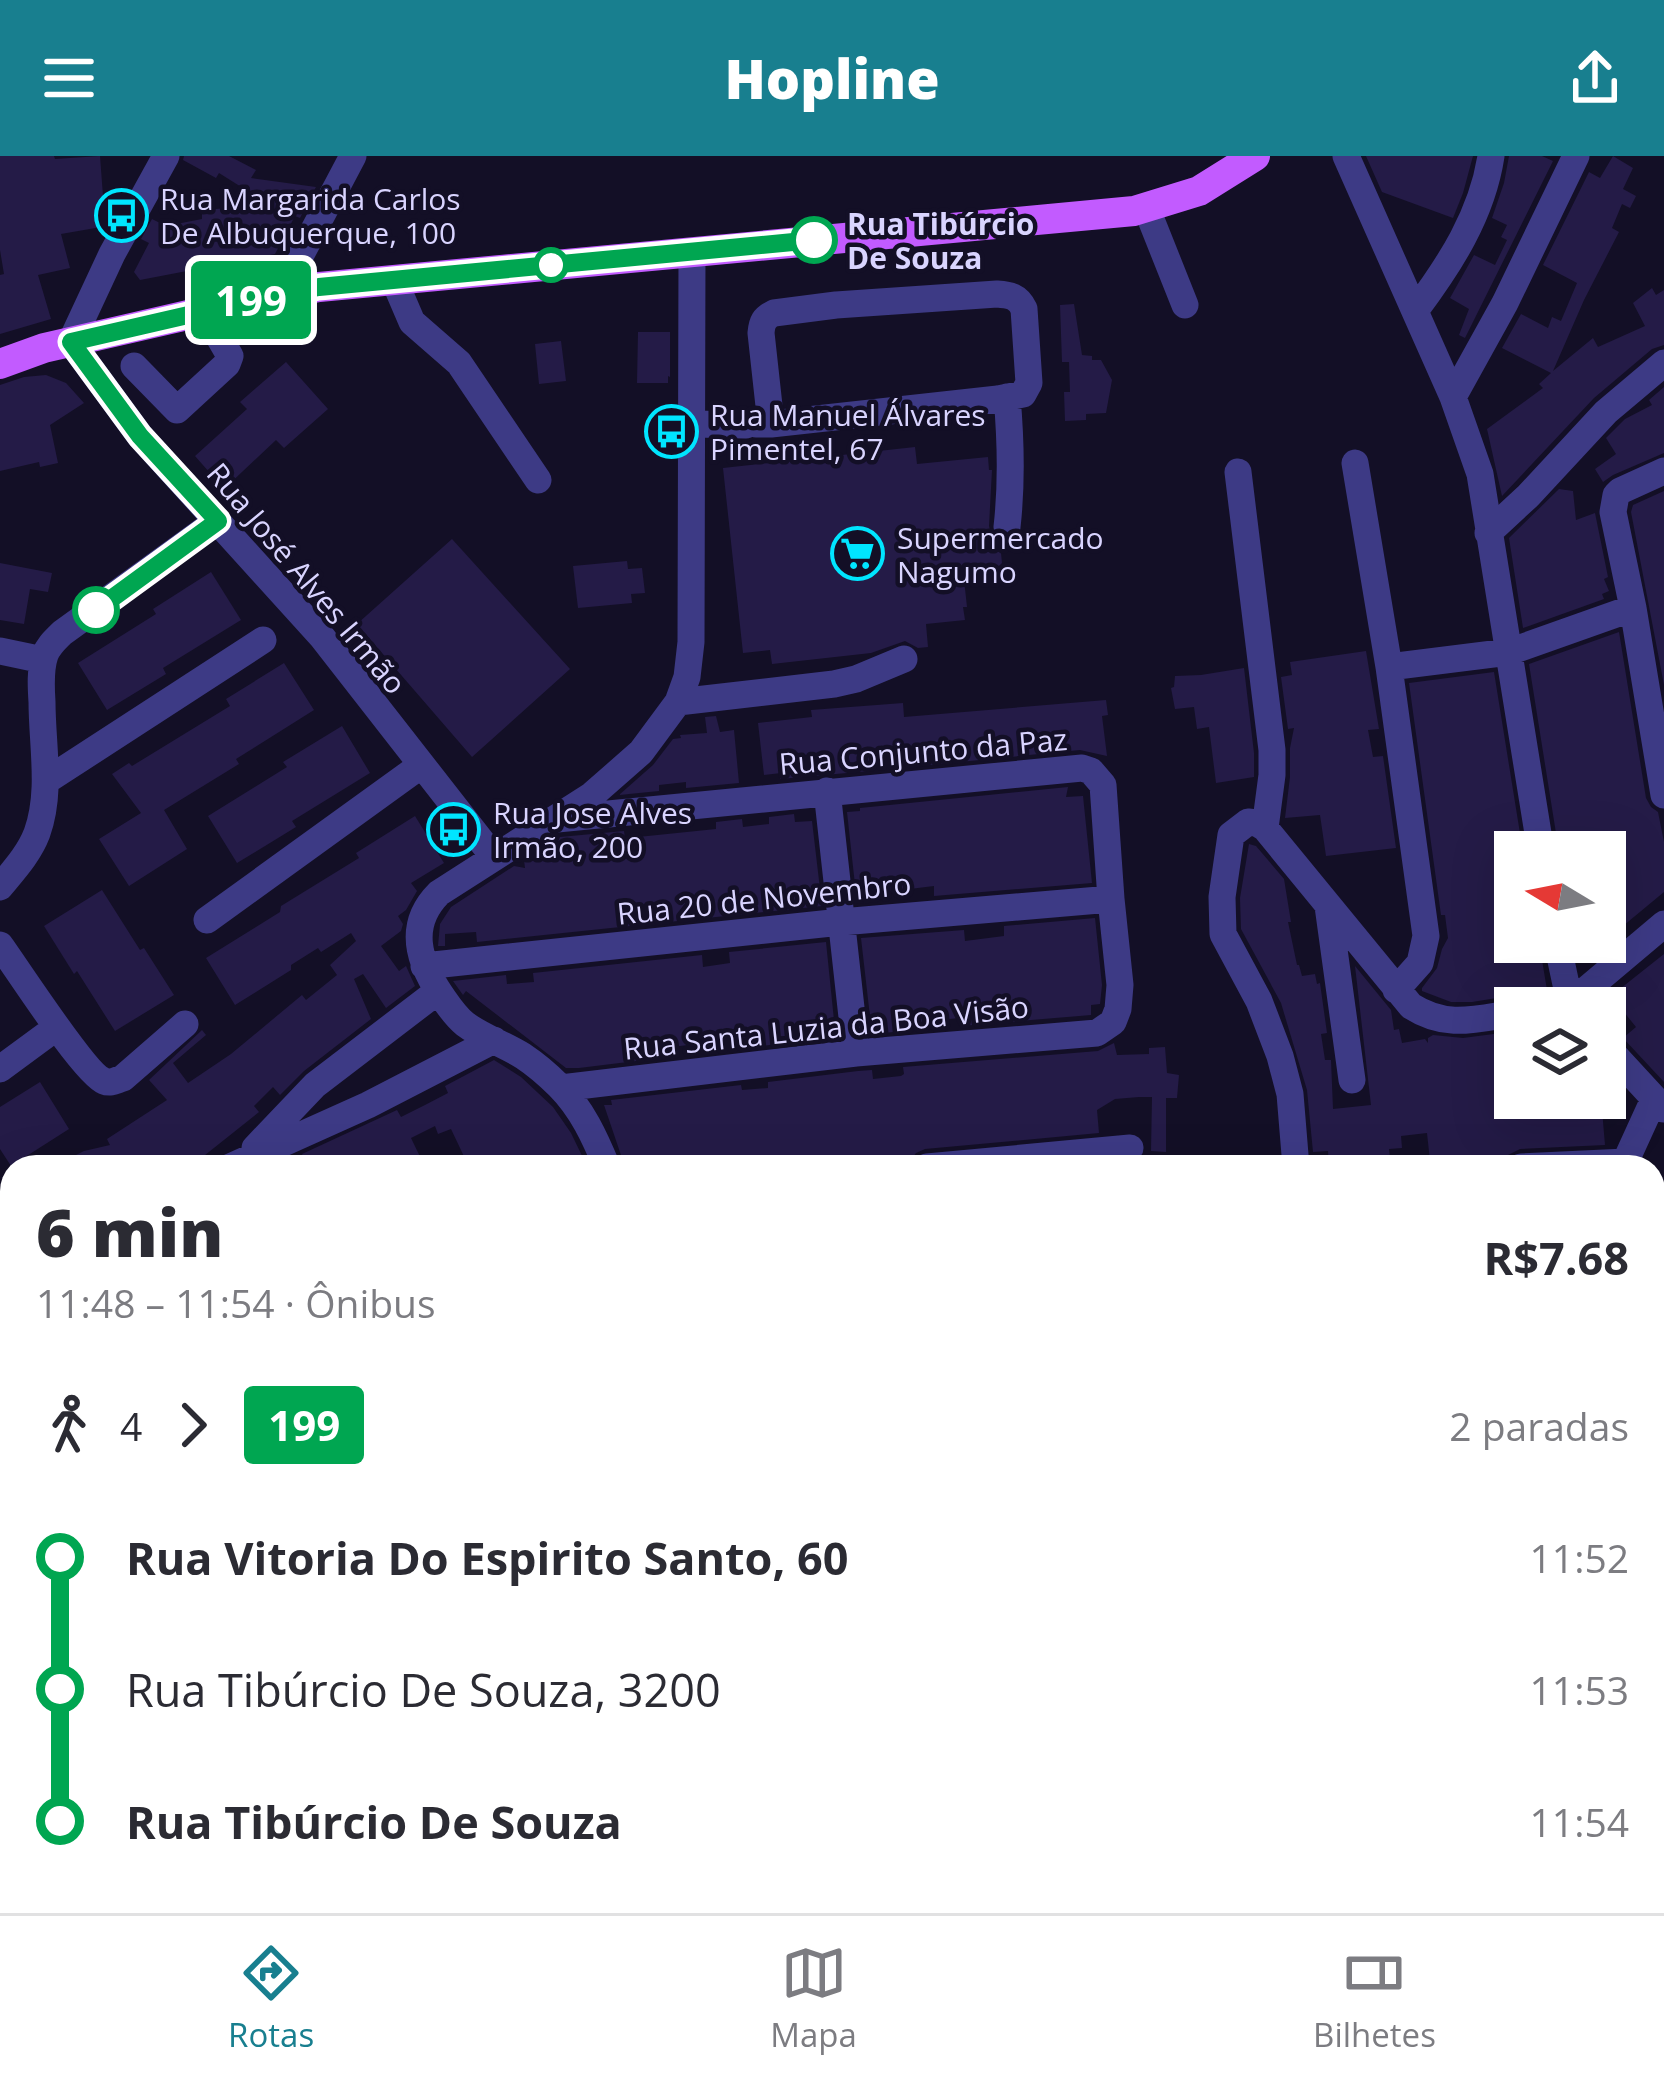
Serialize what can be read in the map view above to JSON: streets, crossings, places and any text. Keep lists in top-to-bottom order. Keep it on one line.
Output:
{"streets":{"street":["Rua José Alves Irmão","Rua Conjunto da Paz","Rua 20 de Novembro","Rua Santa Luzia da Boa Visão"]},"crossings":[["Rua Conjunto da Paz","Rua 20 de Novembro"],["Rua Conjunto da Paz","Rua Santa Luzia da Boa Visão"]],"places":{"bus stop":["Rua Margarida Carlos De Albuquerque, 100","Rua Manuel Álvares Pimentel, 67","Rua Jose Alves Irmão, 200"],"other":["Rua Tibúrcio De Souza"],"supermarket":["Supermercado Nagumo"]},"lines":["bus line 199"],"north":"left","page":{"header":"Hopline","on_map":"199","heading":["6 min","11:48 – 11:54 · Ônibus","R$7.68"],"legs":["4","199","2 paradas"],"list":[{"name":"Rua Vitoria Do Espirito Santo, 60","value":"11:52"},{"name":"Rua Tibúrcio De Souza, 3200","value":"11:53"},{"name":"Rua Tibúrcio De Souza","value":"11:54"}],"tabs":["Rotas","Mapa","Bilhetes"]}}
